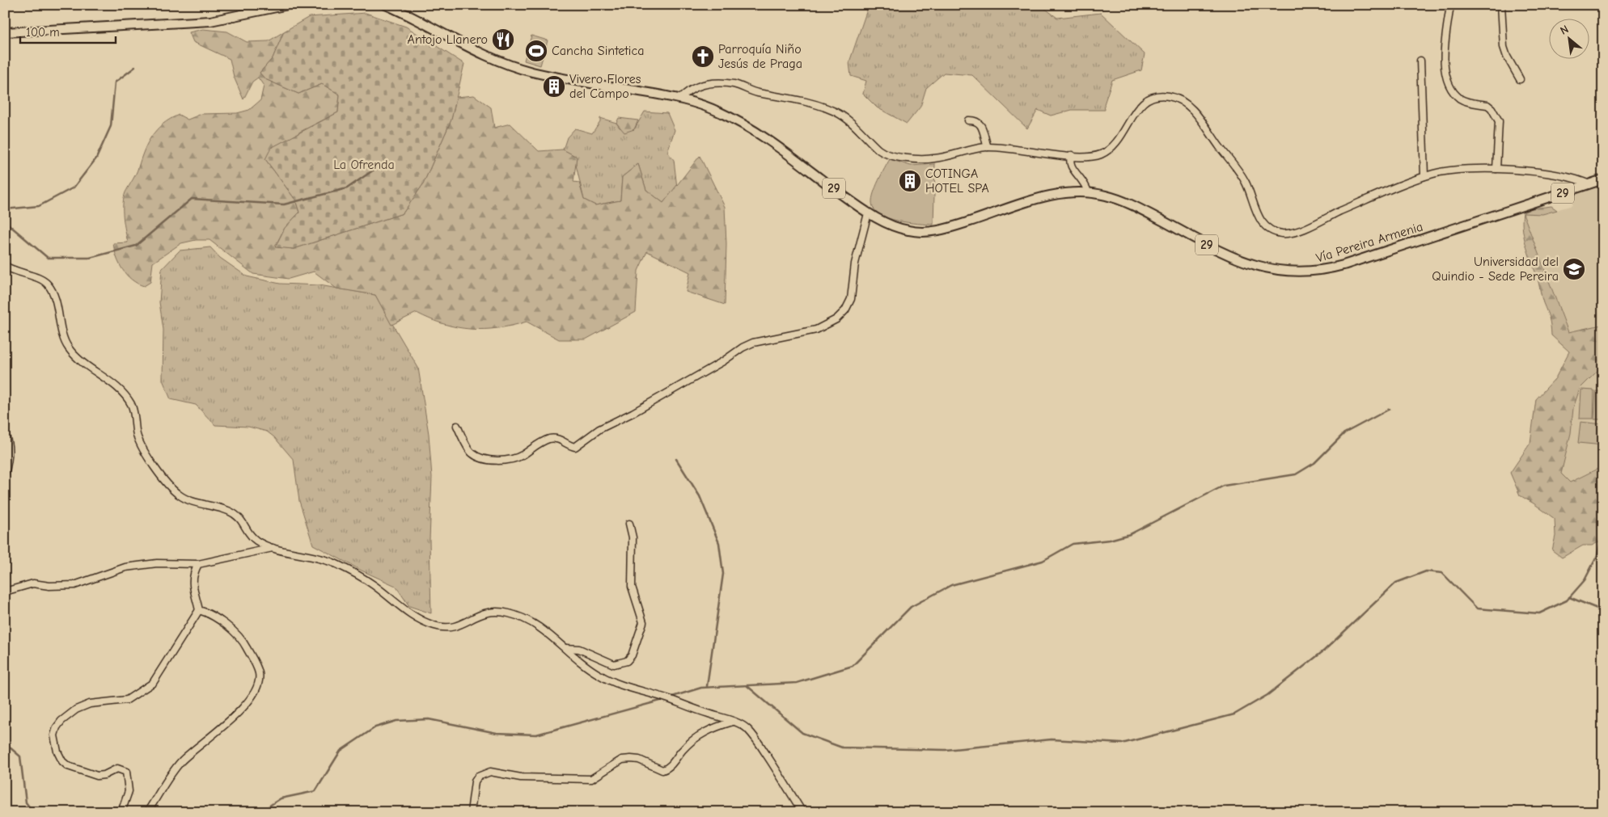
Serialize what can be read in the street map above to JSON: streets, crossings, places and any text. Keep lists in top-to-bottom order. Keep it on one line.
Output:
{"streets":{"main road":["29","Vía Pereira Armenia"]},"parks":["La Ofrenda"],"places":{"restaurant":["Antojo Llanero"],"sports":["Cancha Sintetica"],"church":["Parroquía Niño Jesús de Praga"],"building":["Vivero Flores del Campo","COTINGA HOTEL SPA"],"school or university":["Universidad del Quindio - Sede Pereira"]},"scale_bar":"100 m","north":"top left"}
